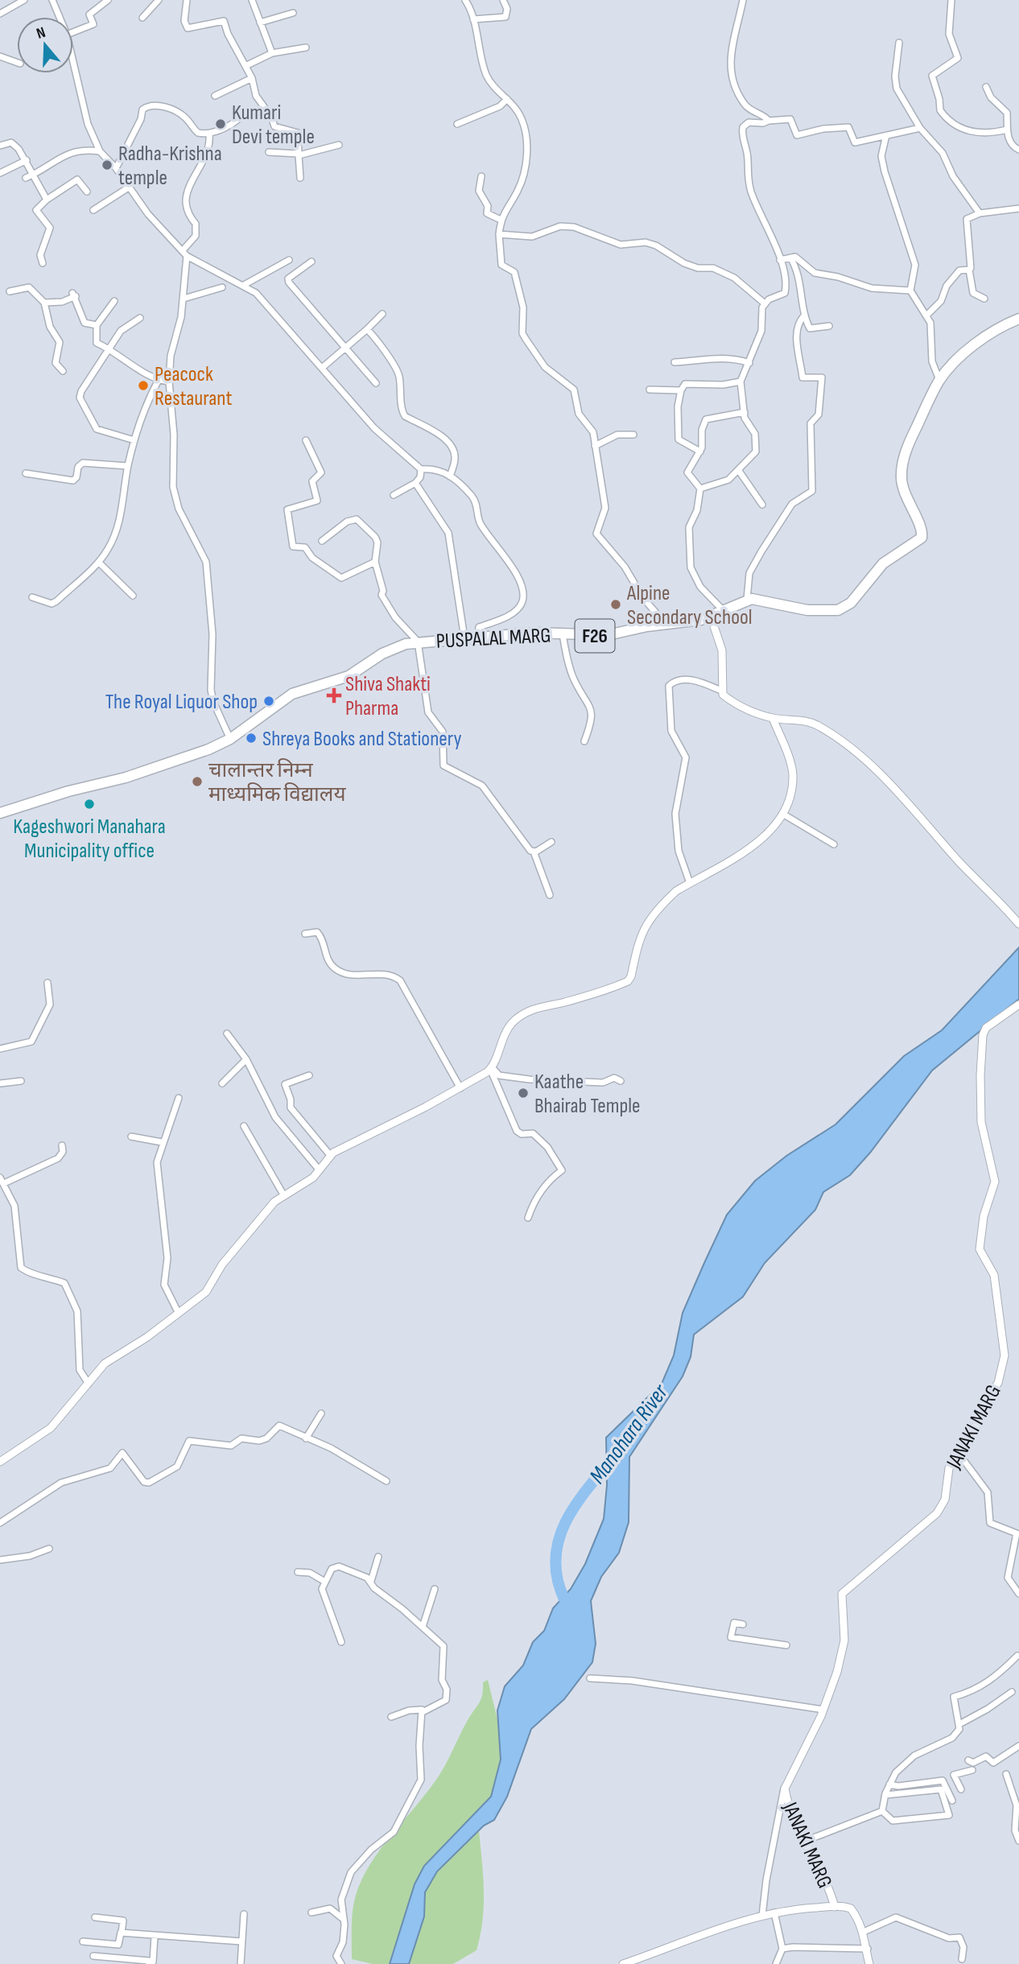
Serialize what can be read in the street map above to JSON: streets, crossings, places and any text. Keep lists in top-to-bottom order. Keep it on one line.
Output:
{"streets":{"main road":["F26","PUSPALAL MARG"],"street":["JANAKI MARG"]},"water":["Manohara River"],"places":{"other":["Kumari Devi temple","Radha-Krishna temple","Peacock Restaurant","Alpine Secondary School","The Royal Liquor Shop","Shreya Books and Stationery","चालान्तर निम्न माध्यमिक विद्यालय","Kageshwori Manahara Municipality office","Kaathe Bhairab Temple"],"health":["Shiva Shakti Pharma"]},"north":"top"}
